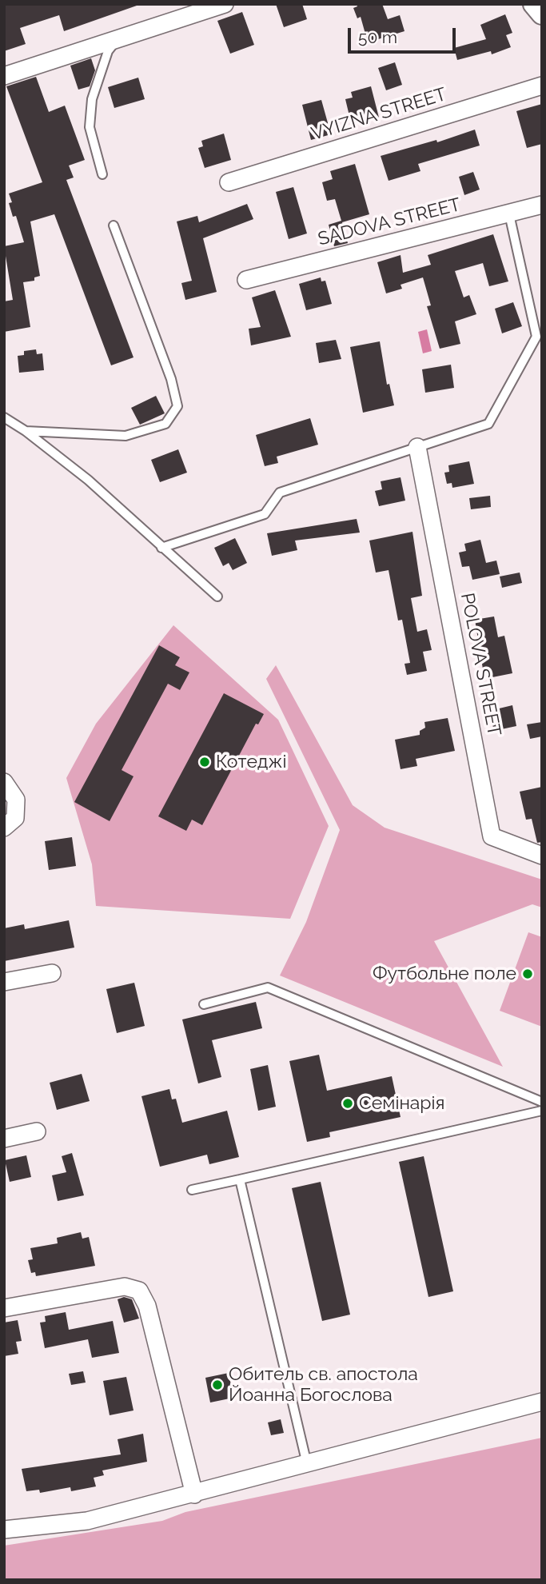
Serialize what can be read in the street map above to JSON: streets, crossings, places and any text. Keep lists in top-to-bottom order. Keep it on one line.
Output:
{"streets":{"street":["VYIZNA STREET","SADOVA STREET","POLOVA STREET"]},"places":["Котеджі","Футбольне поле","Семінарія","Обитель св. апостола Йоанна Богослова"],"scale_bar":"50 m"}
